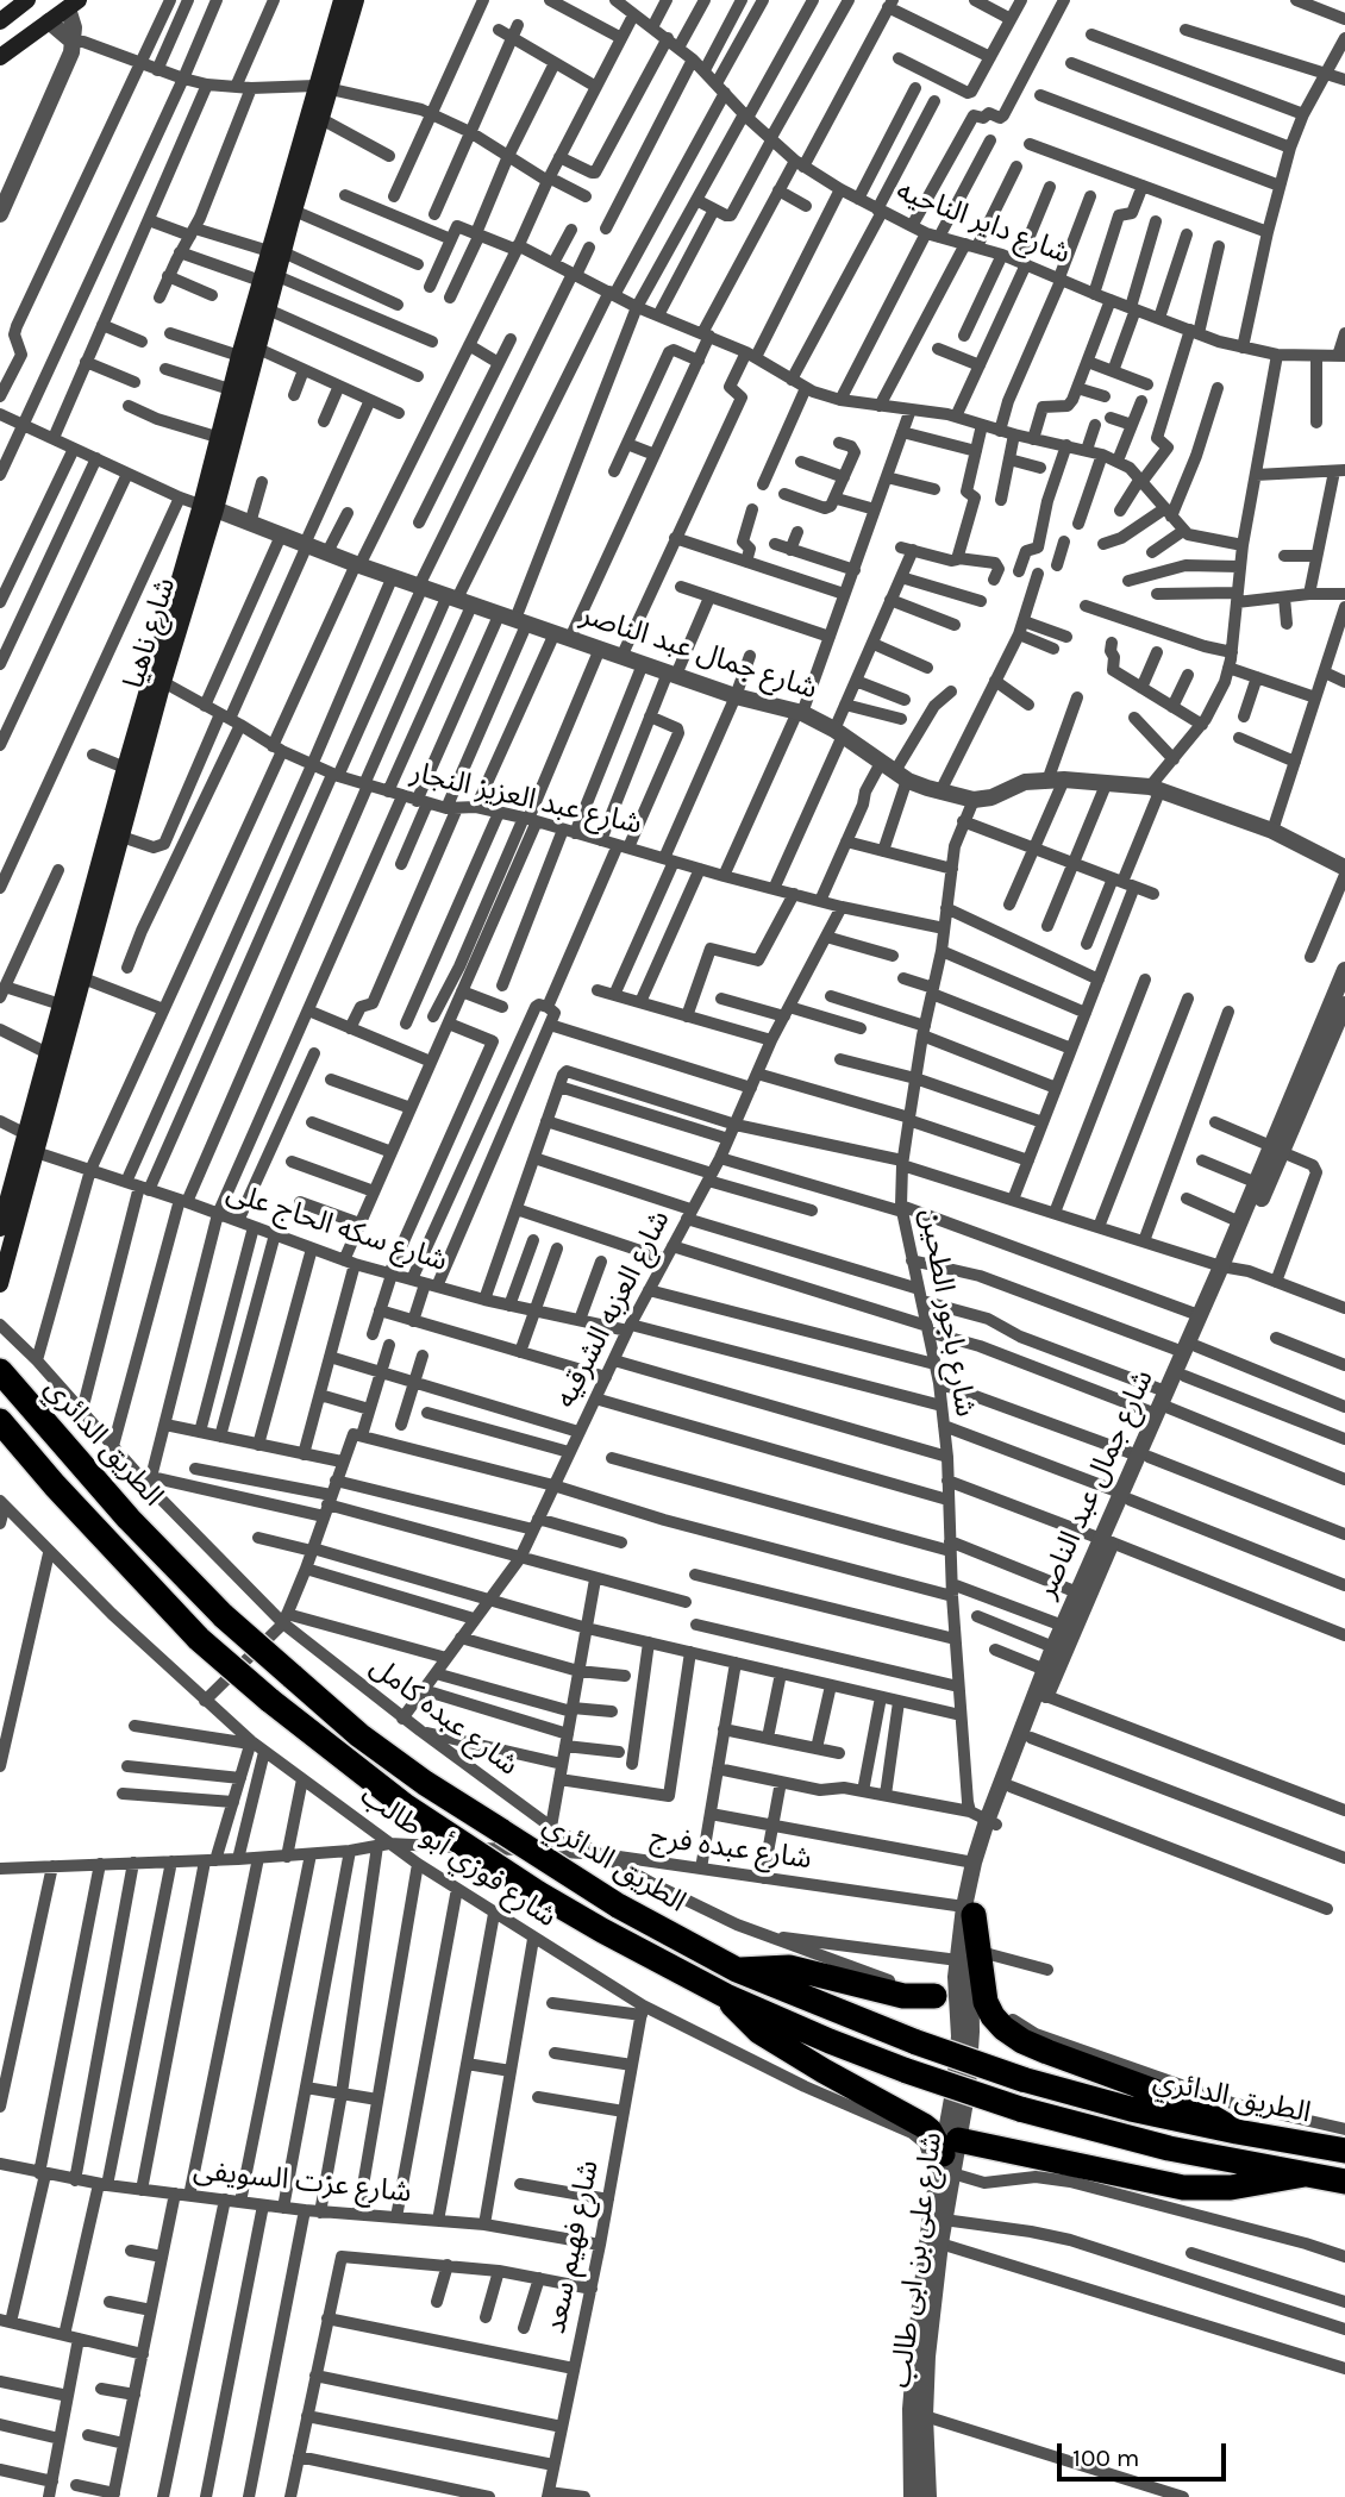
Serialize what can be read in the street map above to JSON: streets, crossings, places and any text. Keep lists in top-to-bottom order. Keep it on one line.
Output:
{"streets":{"highway":["الطريق الدائري"],"main road":["شارع ناهيا"],"street":["شارع داير الناحيه","شارع جمال عبد الناصر","شارع عبد العزيز النجار","شارع سكه الحاج على","شارع العزبه الشرقيه","شارع باجور الطحين","شارع عبده كامل","شارع عبده فرج","شارع فوزي أبو طالب","شارع عزت السويفى","شارع فهيم سعد","شارع على بن ابى طالب"]},"crossings":[["شارع ناهيا","شارع جمال عبد الناصر"],["شارع ناهيا","شارع عبد العزيز النجار"],["شارع ناهيا","شارع سكه الحاج على"],["شارع جمال عبد الناصر","شارع باجور الطحين"],["شارع جمال عبد الناصر","شارع عبده كامل"],["شارع جمال عبد الناصر","شارع عبده فرج"],["شارع جمال عبد الناصر","شارع على بن ابى طالب"],["شارع عبد العزيز النجار","شارع العزبه الشرقيه"],["شارع عبد العزيز النجار","شارع باجور الطحين"],["شارع سكه الحاج على","شارع العزبه الشرقيه"],["شارع سكه الحاج على","شارع باجور الطحين"],["شارع العزبه الشرقيه","شارع عبده كامل"],["شارع عبده كامل","شارع عبده فرج"],["شارع عبده فرج","شارع فوزي أبو طالب"],["شارع فوزي أبو طالب","شارع فهيم سعد"],["شارع فوزي أبو طالب","شارع على بن ابى طالب"],["شارع عزت السويفى","شارع فهيم سعد"]],"scale_bar":"100 m"}
